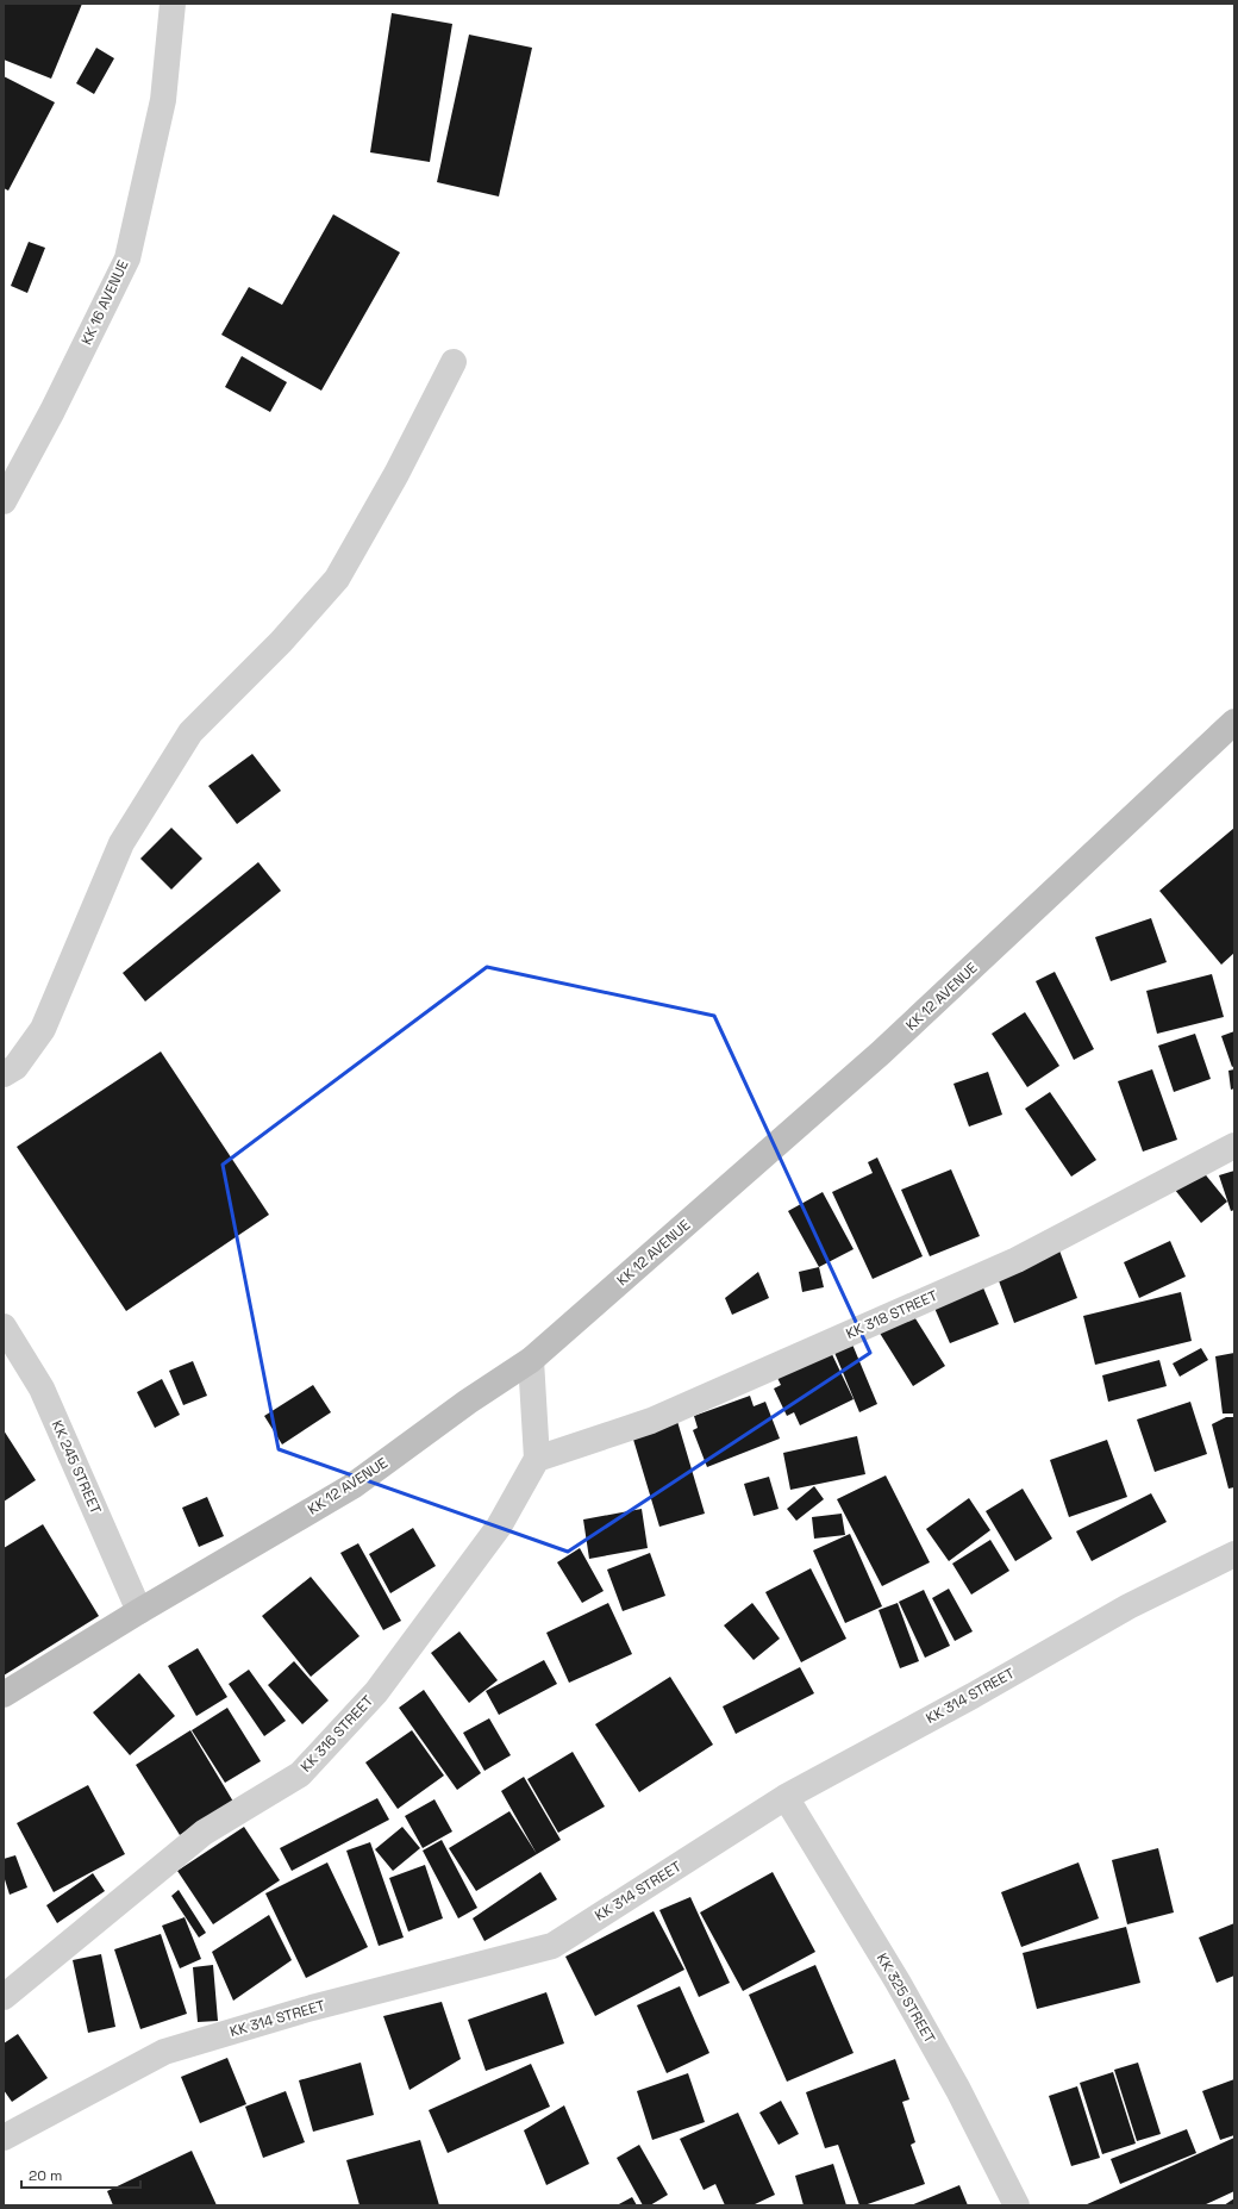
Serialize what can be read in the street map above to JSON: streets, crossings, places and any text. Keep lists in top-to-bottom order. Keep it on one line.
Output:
{"streets":{"main road":["KK 12 AVENUE"],"street":["KK 16 AVENUE","KK 318 STREET","KK 245 STREET","KK 314 STREET","KK 316 STREET","KK 325 STREET"]},"crossings":[["KK 12 AVENUE","KK 245 STREET"],["KK 318 STREET","KK 316 STREET"],["KK 314 STREET","KK 325 STREET"]],"scale_bar":"20 m"}
